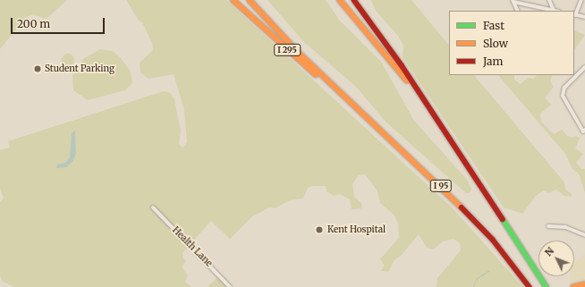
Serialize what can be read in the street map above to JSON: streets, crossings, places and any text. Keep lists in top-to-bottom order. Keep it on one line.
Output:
{"streets":{"main road":["I 295","I 95"],"street":["Health Lane"]},"crossings":[["I 295","I 95"]],"places":["Student Parking","Kent Hospital"],"legend":["Fast","Slow","Jam"],"scale_bar":"200 m","north":"top left"}
